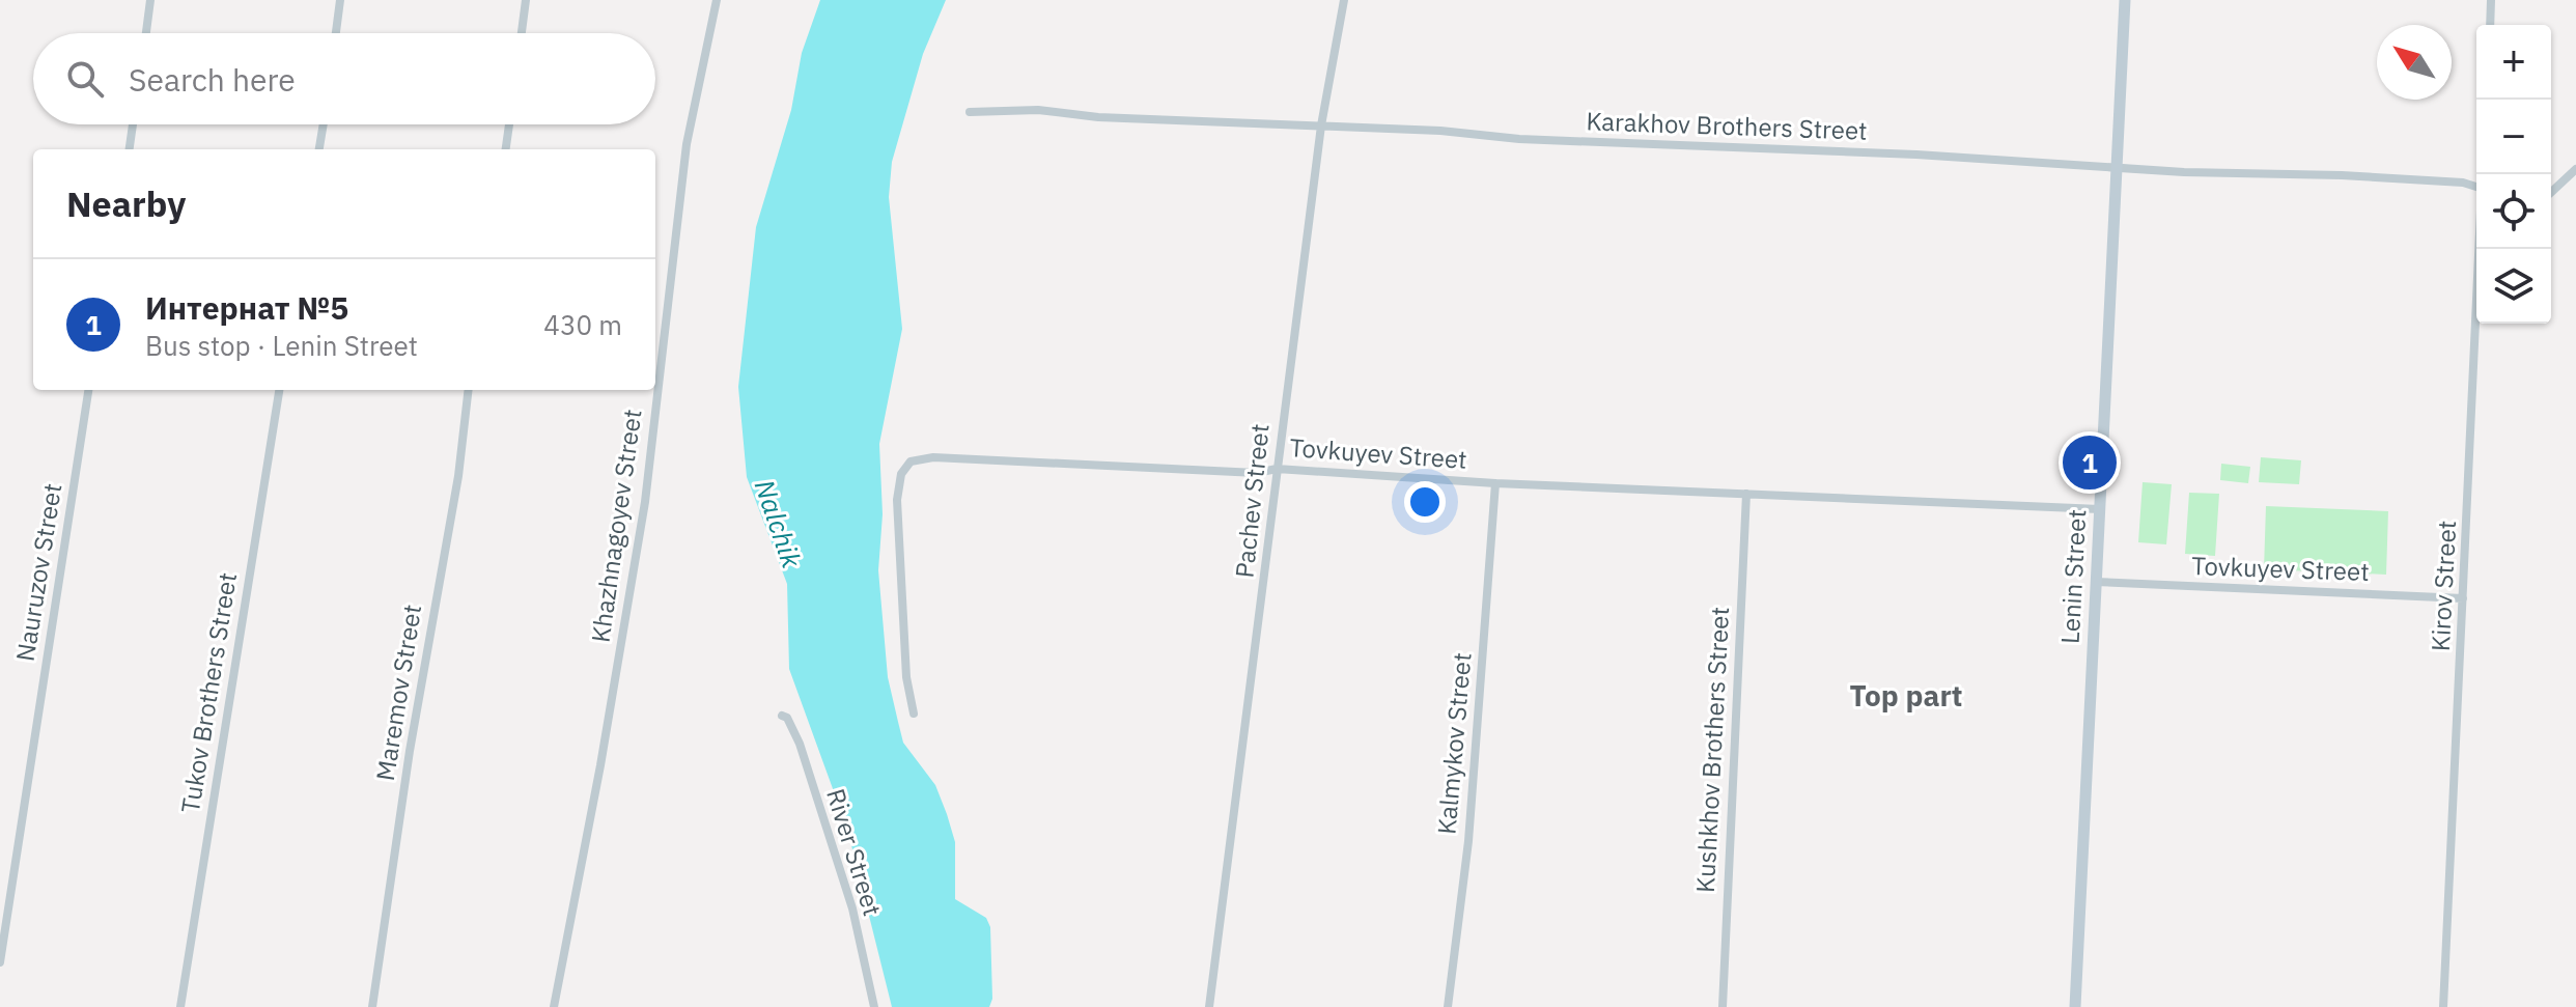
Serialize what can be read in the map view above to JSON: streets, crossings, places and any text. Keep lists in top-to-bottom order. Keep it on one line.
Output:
{"streets":{"street":["Karakhov Brothers Street","Tovkuyev Street","Pachev Street","Khazhnagoyev Street","Nauruzov Street","Lenin Street","Kirov Street","Tukov Brothers Street","Maremov Street","Kalmykov Street","Kushkhov Brothers Street","River Street"]},"crossings":[["Karakhov Brothers Street","Pachev Street"],["Karakhov Brothers Street","Lenin Street"],["Tovkuyev Street","Pachev Street"],["Tovkuyev Street","Lenin Street"],["Tovkuyev Street","Kirov Street"],["Tovkuyev Street","Kalmykov Street"],["Tovkuyev Street","Kushkhov Brothers Street"]],"districts":["Top part"],"water":["Nalchik"],"north":"top left","page":{"map_buttons":["+","−"],"search":"Search here","heading":"Nearby","list":[{"mark":"1","name":"Интернат №5","note":"Bus stop · Lenin Street","value":"430 m"}],"pins":"1"}}
